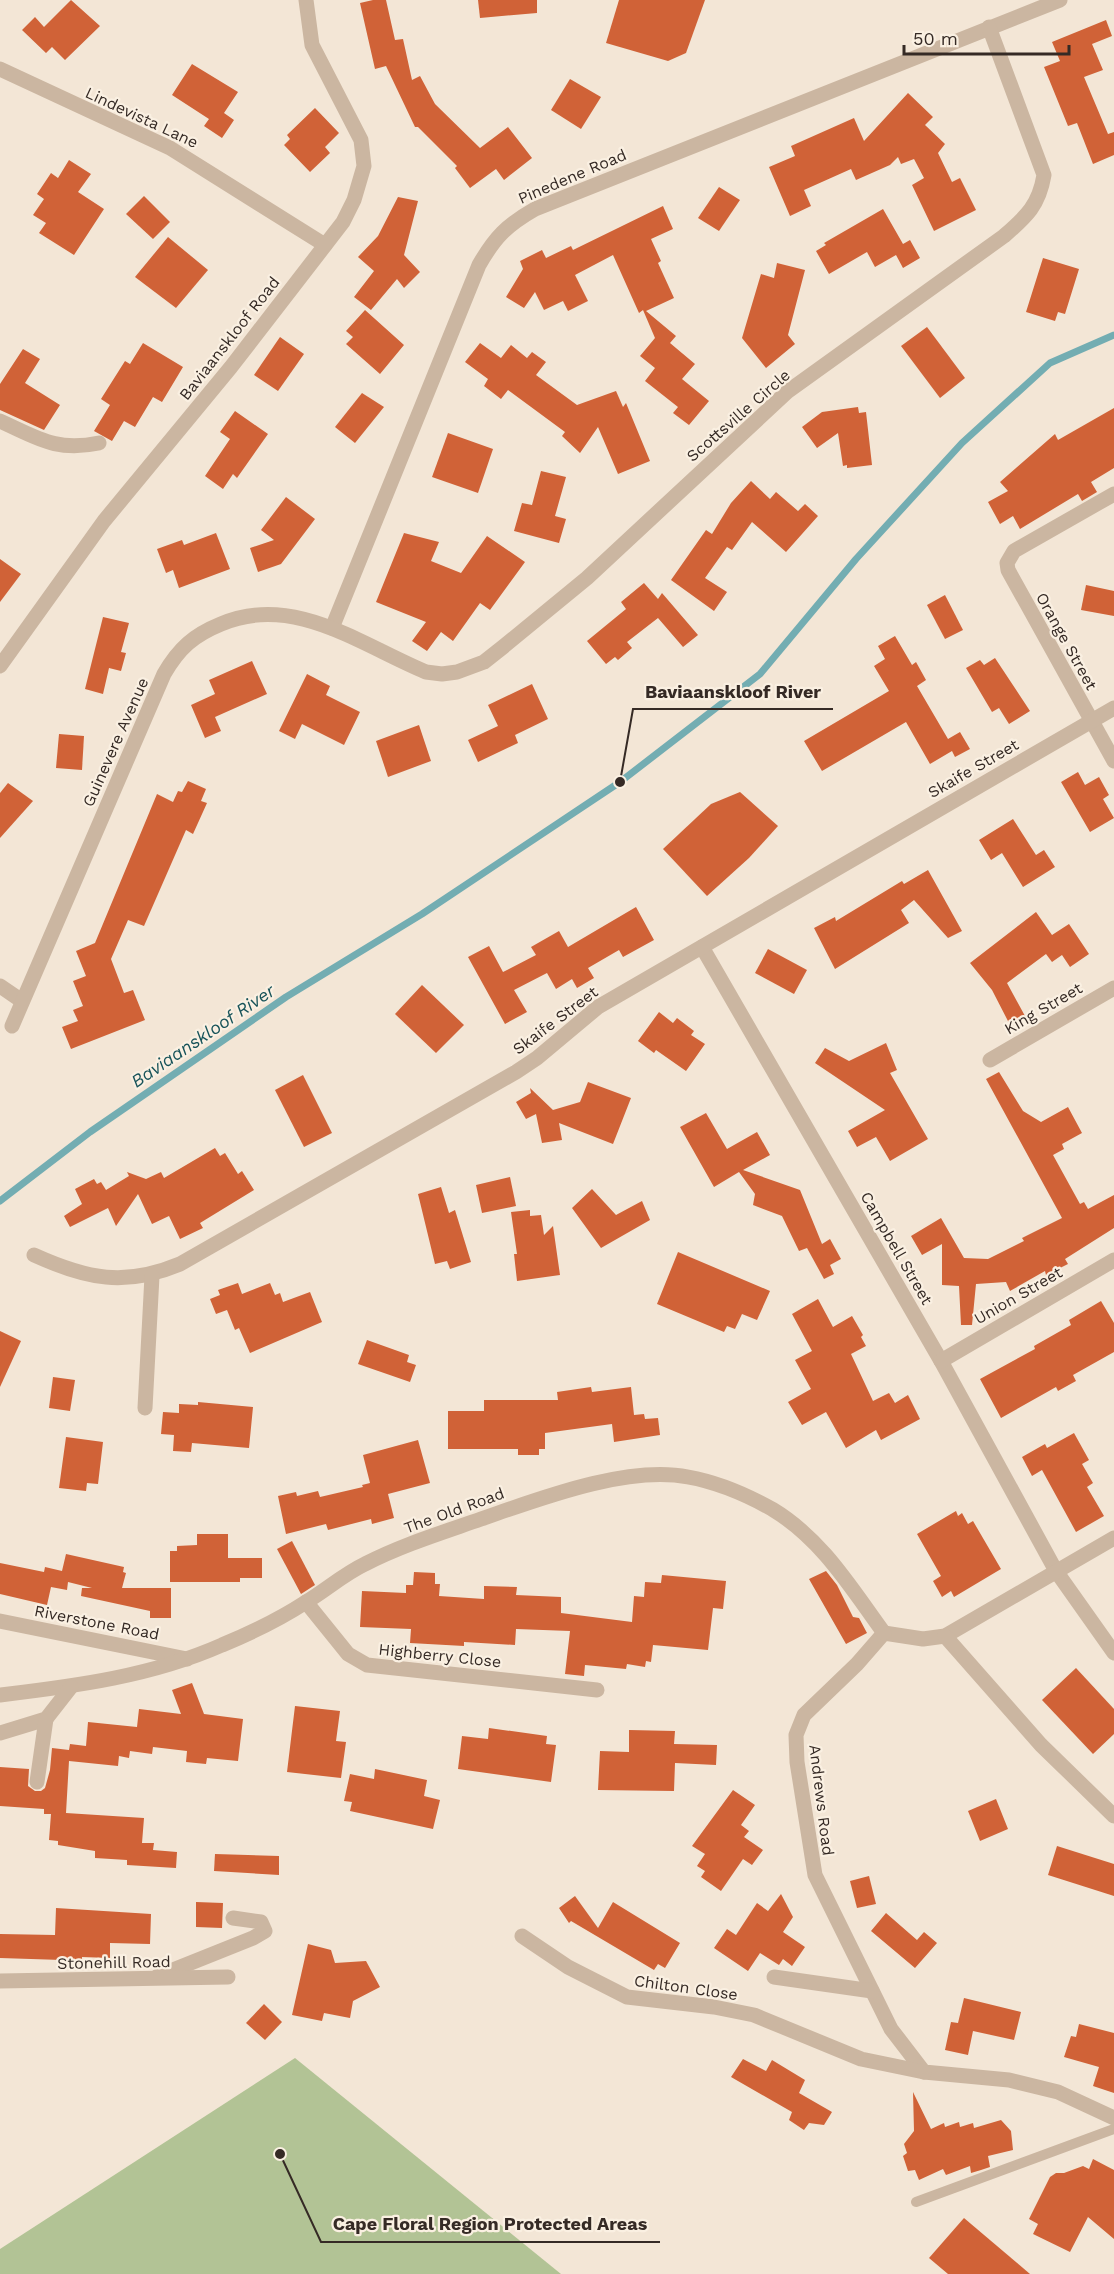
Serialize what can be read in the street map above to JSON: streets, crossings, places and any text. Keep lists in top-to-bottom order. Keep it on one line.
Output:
{"streets":{"street":["Lindevista Lane","Pinedene Road","Baviaanskloof Road","Scottsville Circle","Orange Street","Guinevere Avenue","Skaife Street","King Street","Campbell Street","Union Street","The Old Road","Riverstone Road","Highberry Close","Andrews Road","Stonehill Road","Chilton Close"]},"crossings":[["Lindevista Lane","Baviaanskloof Road"],["Pinedene Road","Scottsville Circle"],["Pinedene Road","Guinevere Avenue"],["Scottsville Circle","Guinevere Avenue"],["Orange Street","Skaife Street"],["Skaife Street","Campbell Street"],["Campbell Street","Union Street"],["The Old Road","Riverstone Road"],["The Old Road","Highberry Close"],["The Old Road","Andrews Road"],["Andrews Road","Chilton Close"]],"water":["Baviaanskloof River"],"places":["Baviaanskloof River","Cape Floral Region Protected Areas"],"scale_bar":"50 m"}
